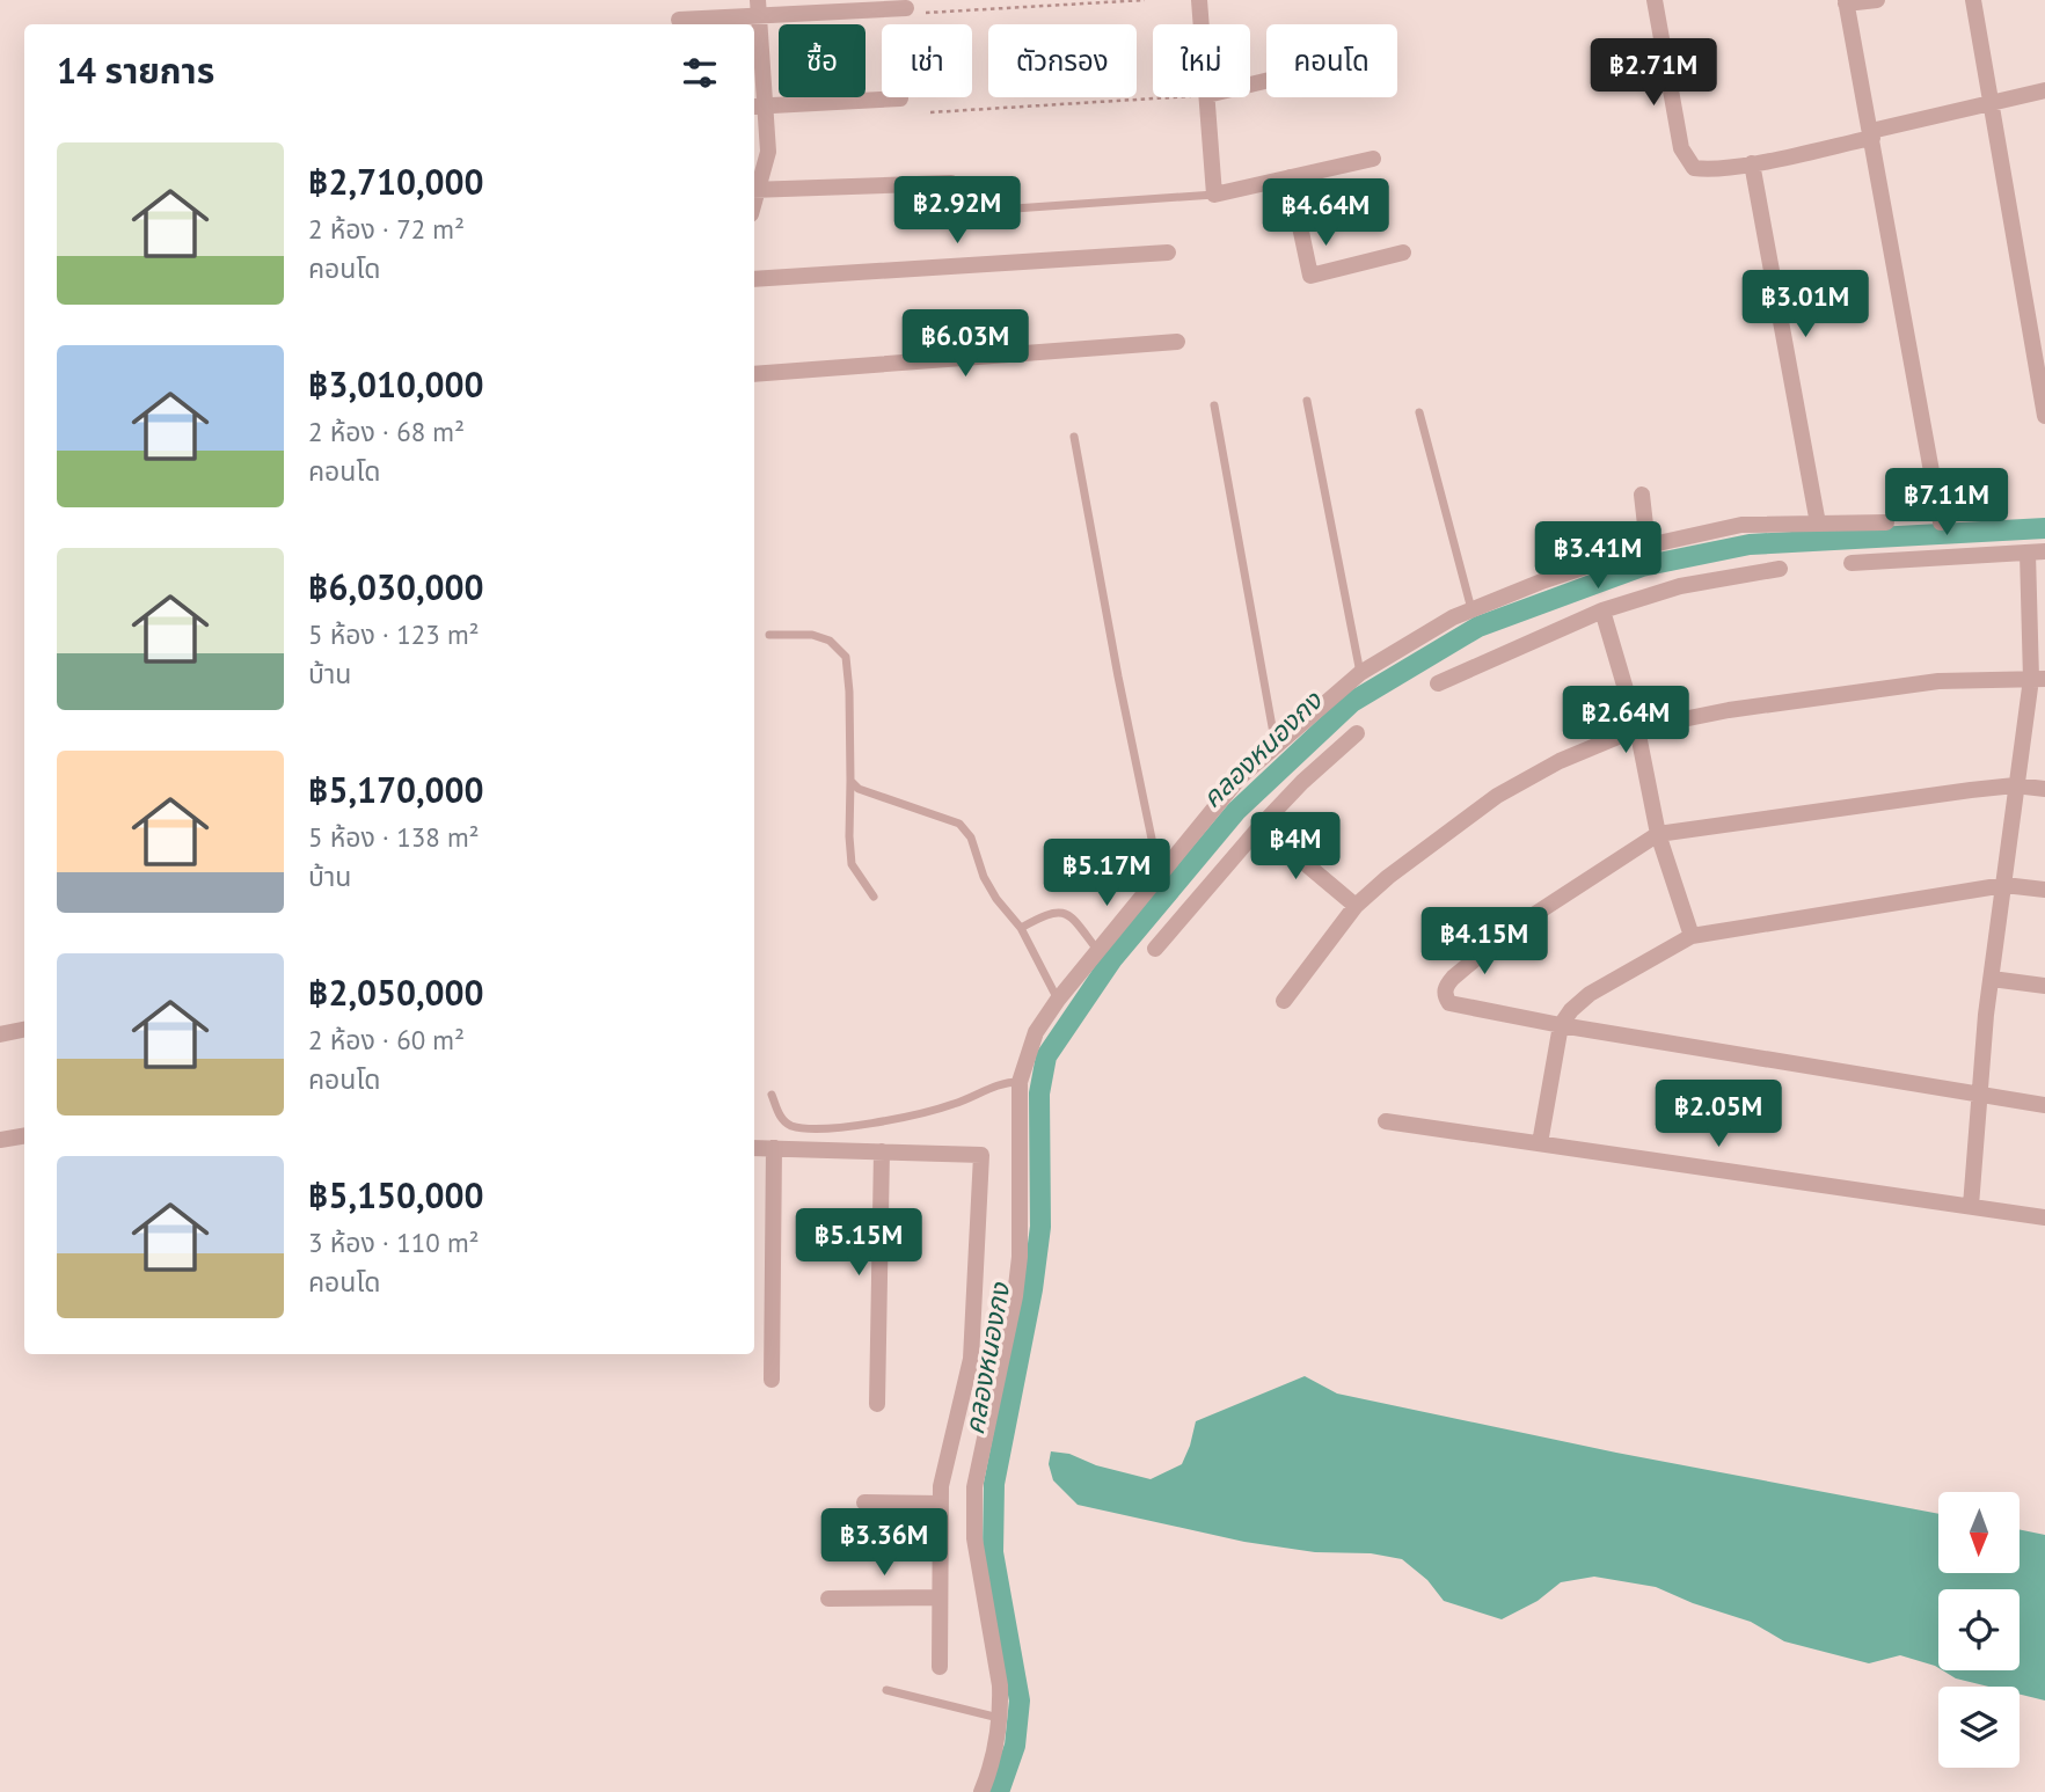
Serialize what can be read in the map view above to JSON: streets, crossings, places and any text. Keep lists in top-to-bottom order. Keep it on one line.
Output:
{"water":["คลองหนองกง"],"north":"bottom","page":{"chip":["ซื้อ","เช่า","ตัวกรอง","ใหม่","คอนโด"],"heading":"14 รายการ","price":["฿2.71M","฿2.92M","฿4.64M","฿3.01M","฿6.03M","฿7.11M","฿3.41M","฿2.64M","฿4M","฿5.17M","฿4.15M","฿2.05M","฿5.15M","฿3.36M"],"list":[{"name":"฿2,710,000","note":"2 ห้อง · 72 m² · คอนโด"},{"name":"฿3,010,000","note":"2 ห้อง · 68 m² · คอนโด"},{"name":"฿6,030,000","note":"5 ห้อง · 123 m² · บ้าน"},{"name":"฿5,170,000","note":"5 ห้อง · 138 m² · บ้าน"},{"name":"฿2,050,000","note":"2 ห้อง · 60 m² · คอนโด"},{"name":"฿5,150,000","note":"3 ห้อง · 110 m² · คอนโด"}]}}
